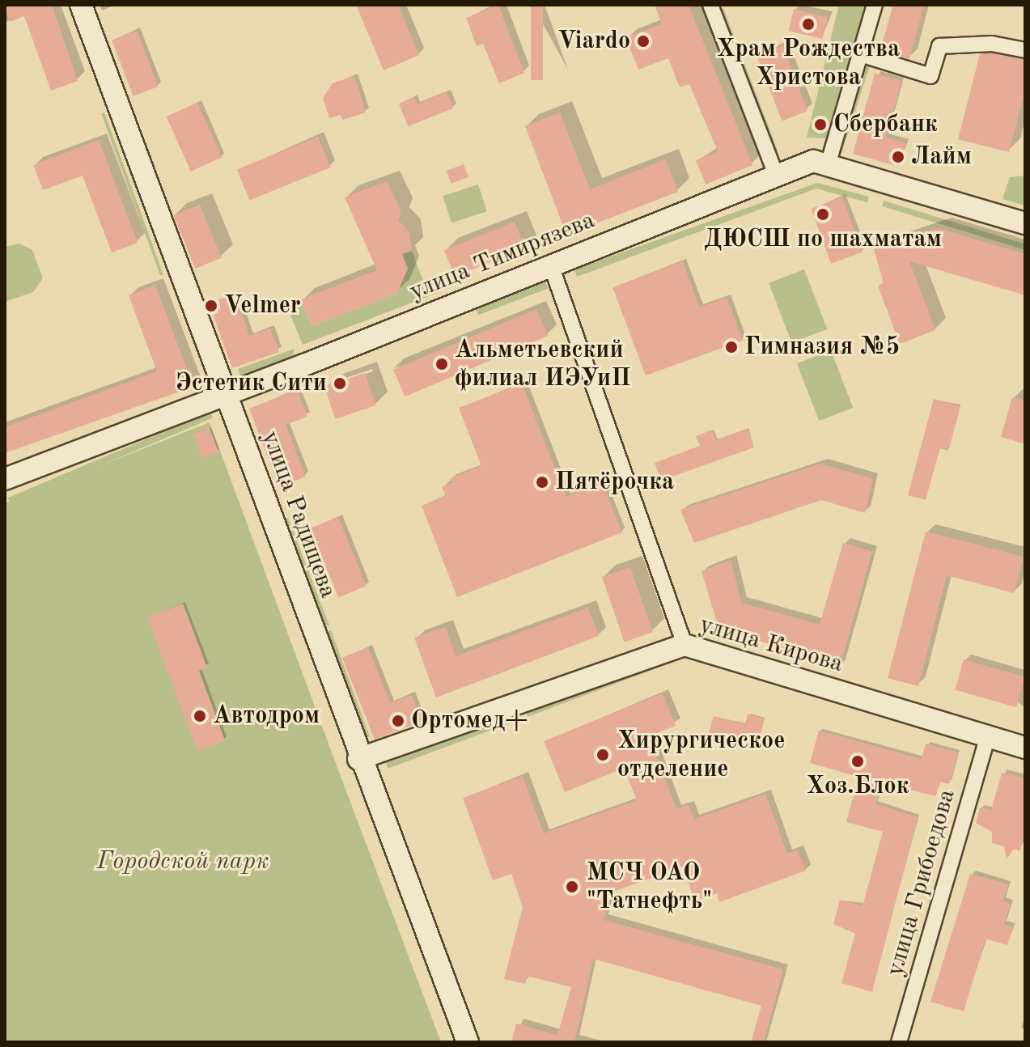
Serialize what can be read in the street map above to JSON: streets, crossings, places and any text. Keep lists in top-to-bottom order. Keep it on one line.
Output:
{"streets":{"street":["улица Тимирязева","улица Радищева","улица Кирова","улица Грибоедова"]},"crossings":[["улица Тимирязева","улица Радищева"],["улица Радищева","улица Кирова"],["улица Кирова","улица Грибоедова"]],"parks":["Городской парк"],"places":["Храм Рождества Христова","Viardo","Сбербанк","Лайм","ДЮСШ по шахматам","Velmer","Гимназия №5","Альметьевский филиал ИЭУиП","Эстетик Сити","Пятёрочка","Автодром","Ортомед+","Хирургическое отделение","Хоз.Блок","МСЧ ОАО \"Татнефть\""]}
